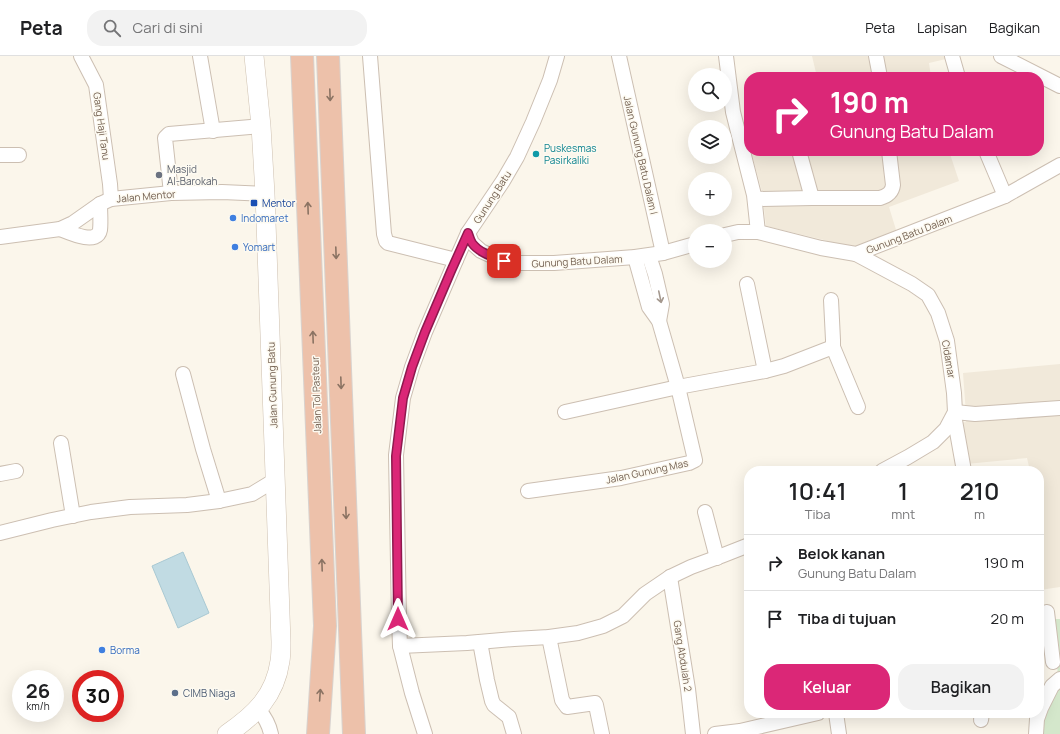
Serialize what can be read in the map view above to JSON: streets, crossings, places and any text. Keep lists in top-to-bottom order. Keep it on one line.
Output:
{"streets":{"highway":["Jalan Tol Pasteur"],"main road":["Jalan Gunung Batu"],"street":["Gang Haji Tanu","Jalan Gunung Batu Dalam I","Jalan Mentor","Gunung Batu","Gunung Batu Dalam","Cidamar","Jalan Gunung Mas","Gang Abdulah 2"]},"crossings":[["Gang Haji Tanu","Jalan Mentor"],["Jalan Gunung Batu Dalam I","Gunung Batu Dalam"],["Jalan Gunung Batu Dalam I","Jalan Gunung Mas"],["Jalan Mentor","Jalan Gunung Batu"],["Gunung Batu","Gunung Batu Dalam"],["Gunung Batu Dalam","Cidamar"],["Gunung Batu Dalam","Jalan Gunung Mas"]],"places":{"other":["Puskesmas Pasirkaliki","Masjid Al-Barokah","Indomaret","Yomart","Borma","CIMB Niaga"],"transit":["Mentor"]},"page":{"header":"Peta","search":"Cari di sini","nav":["Peta","Lapisan","Bagikan"],"map_buttons":["+","−"],"turn":["190 m","Gunung Batu Dalam"],"eta":["10:41","Tiba","1","mnt","210","m"],"list":[{"name":"Belok kanan","note":"Gunung Batu Dalam","value":"190 m"},{"name":"Tiba di tujuan","value":"20 m"}],"buttons":["Keluar","Bagikan"],"speed":"26 km/h","limit":"30"}}
